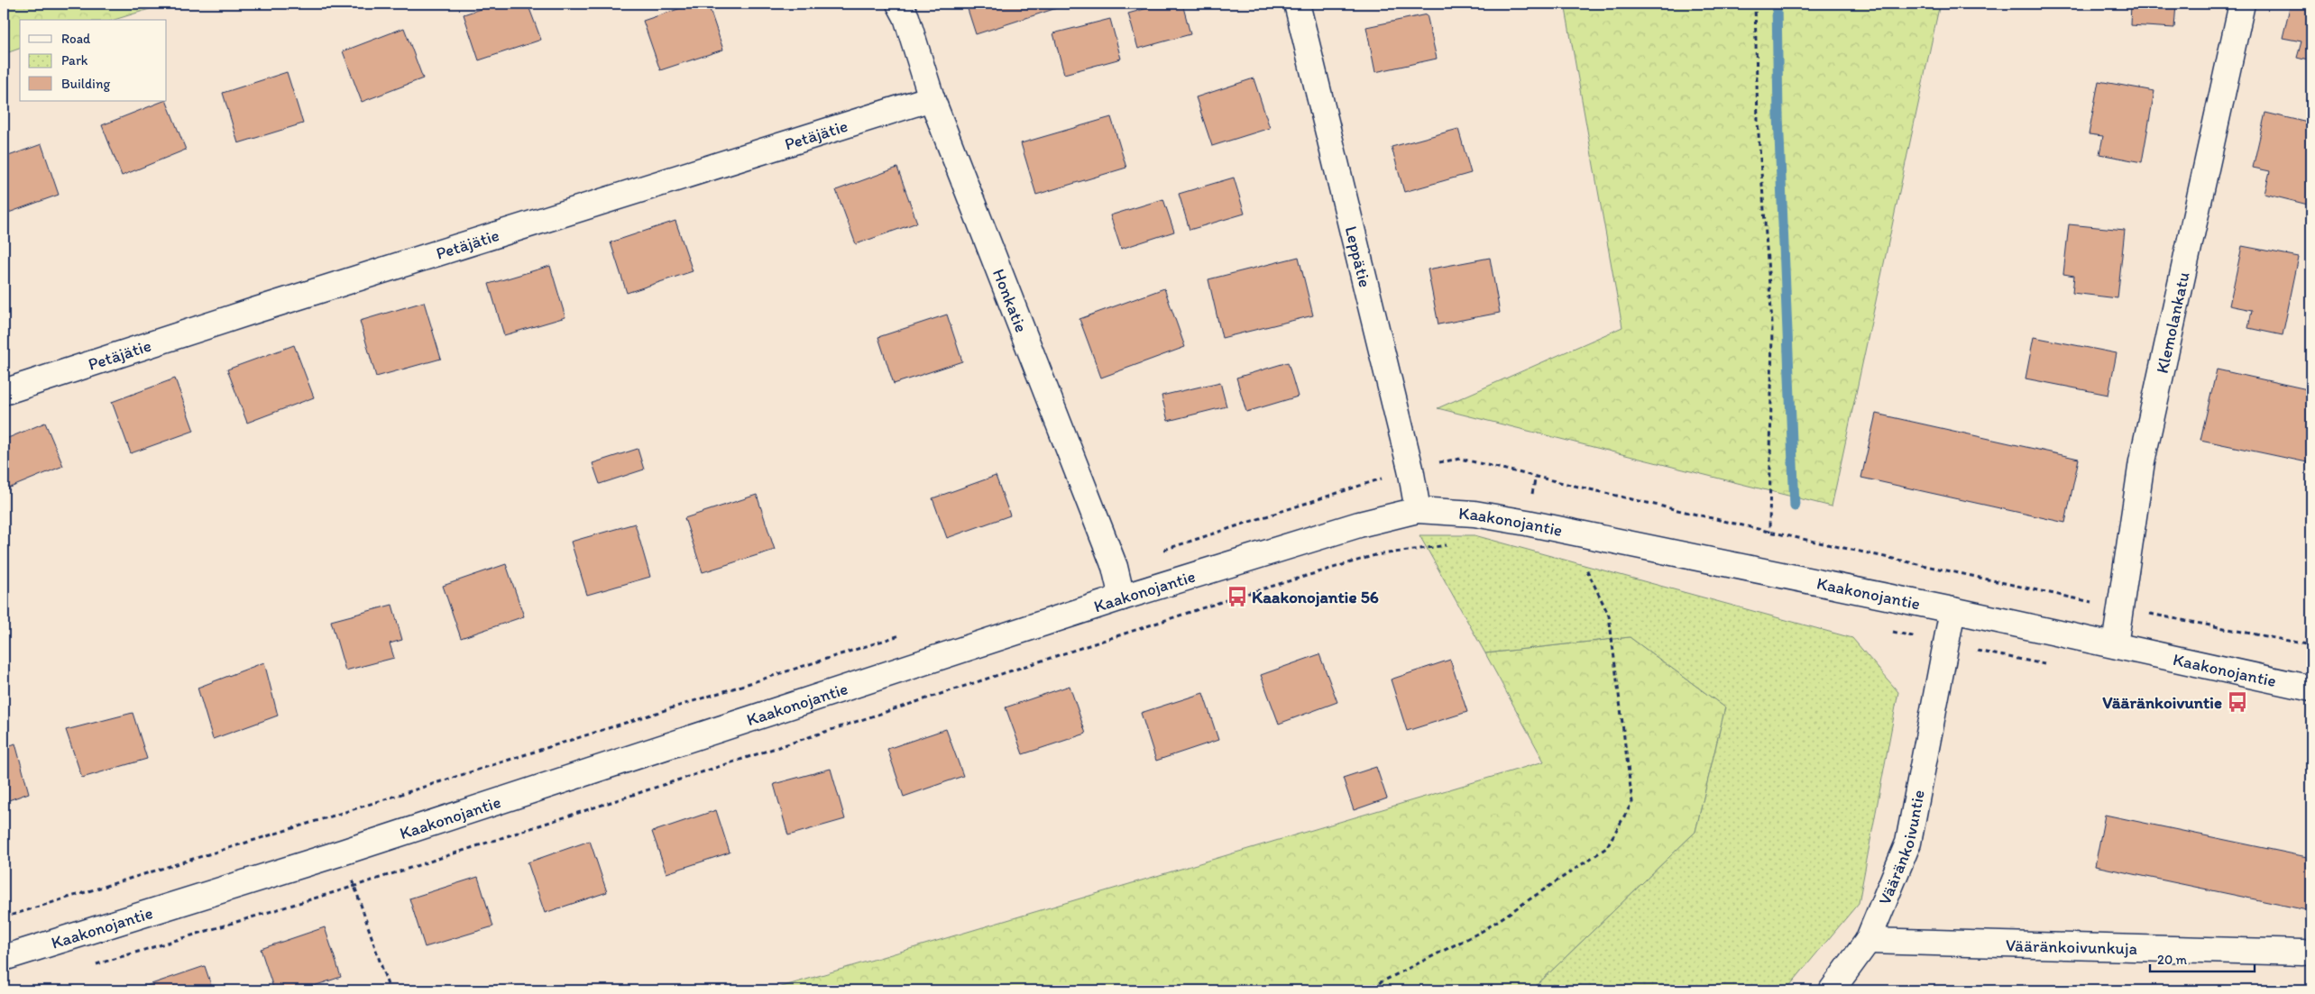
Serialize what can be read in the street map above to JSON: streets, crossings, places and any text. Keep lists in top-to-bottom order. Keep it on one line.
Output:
{"streets":{"street":["Petäjätie","Leppätie","Honkatie","Klemolankatu","Kaakonojantie","Vääränkoivuntie","Vääränkoivunkuja"]},"crossings":[["Petäjätie","Honkatie"],["Leppätie","Kaakonojantie"],["Honkatie","Kaakonojantie"],["Klemolankatu","Kaakonojantie"],["Kaakonojantie","Vääränkoivuntie"],["Vääränkoivuntie","Vääränkoivunkuja"]],"places":{"bus stop":["Kaakonojantie 56","Vääränkoivuntie"]},"legend":["Road","Park","Building"],"scale_bar":"20 m"}
